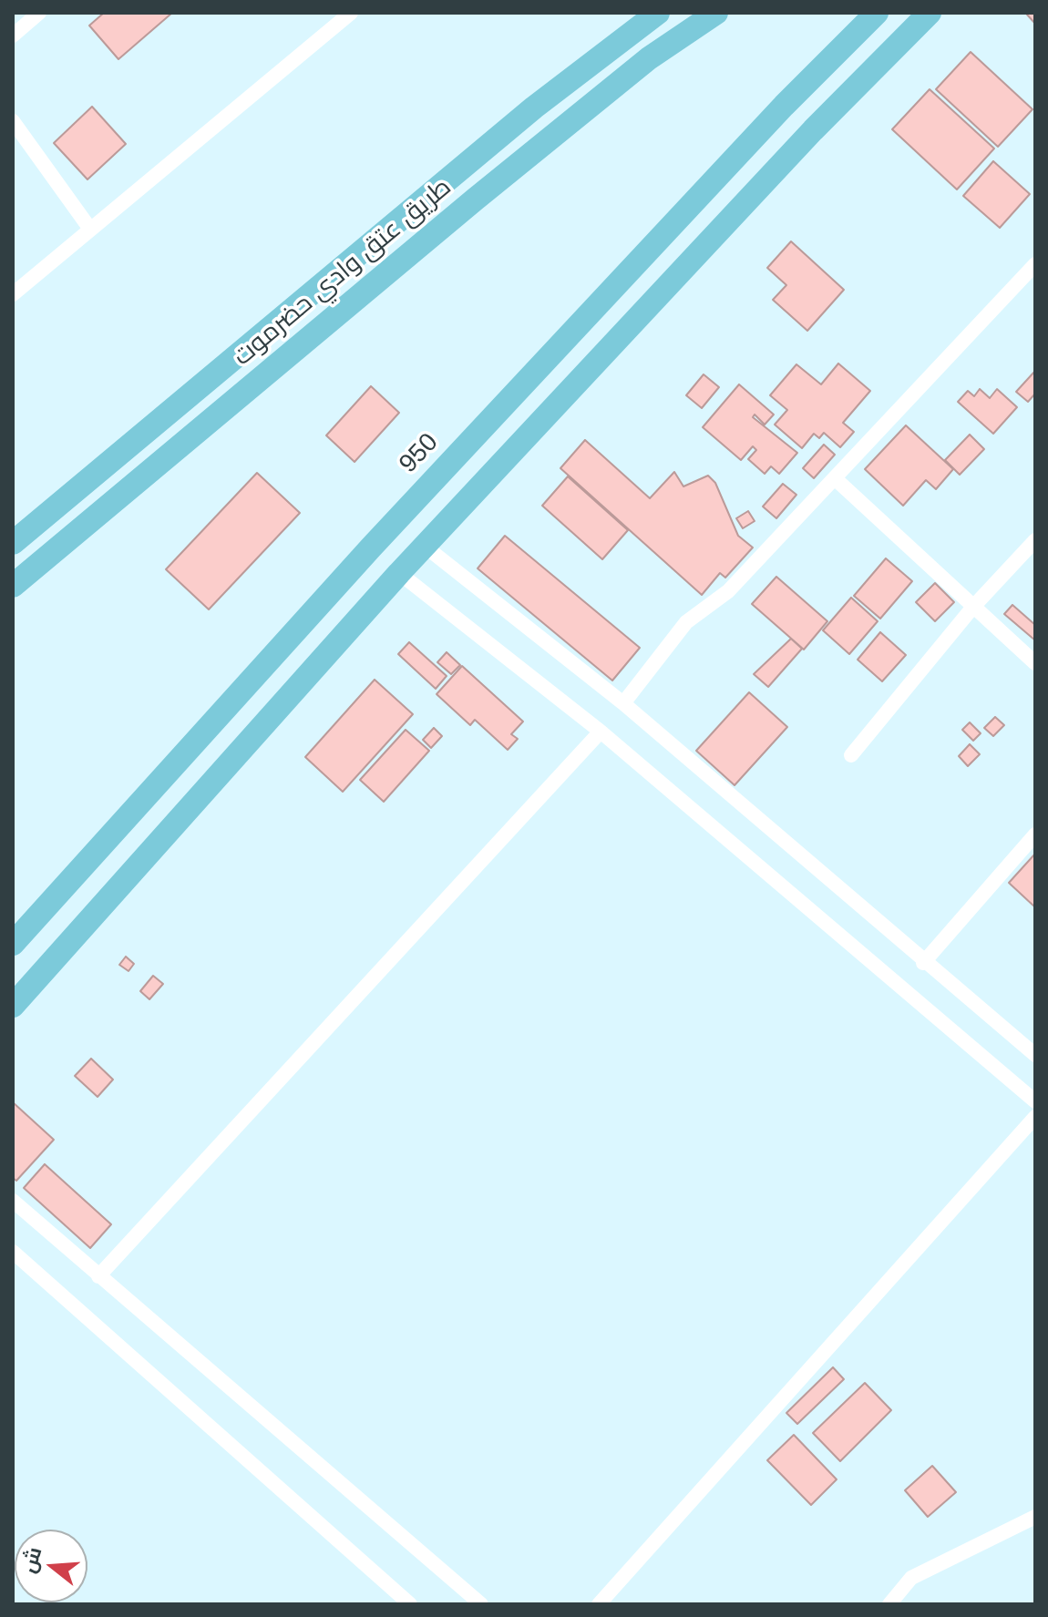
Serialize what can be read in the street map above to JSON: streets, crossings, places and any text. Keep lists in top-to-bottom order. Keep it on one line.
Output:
{"streets":{"main road":["طريق عتق وادي حضرموت","950"]},"north":"left"}
